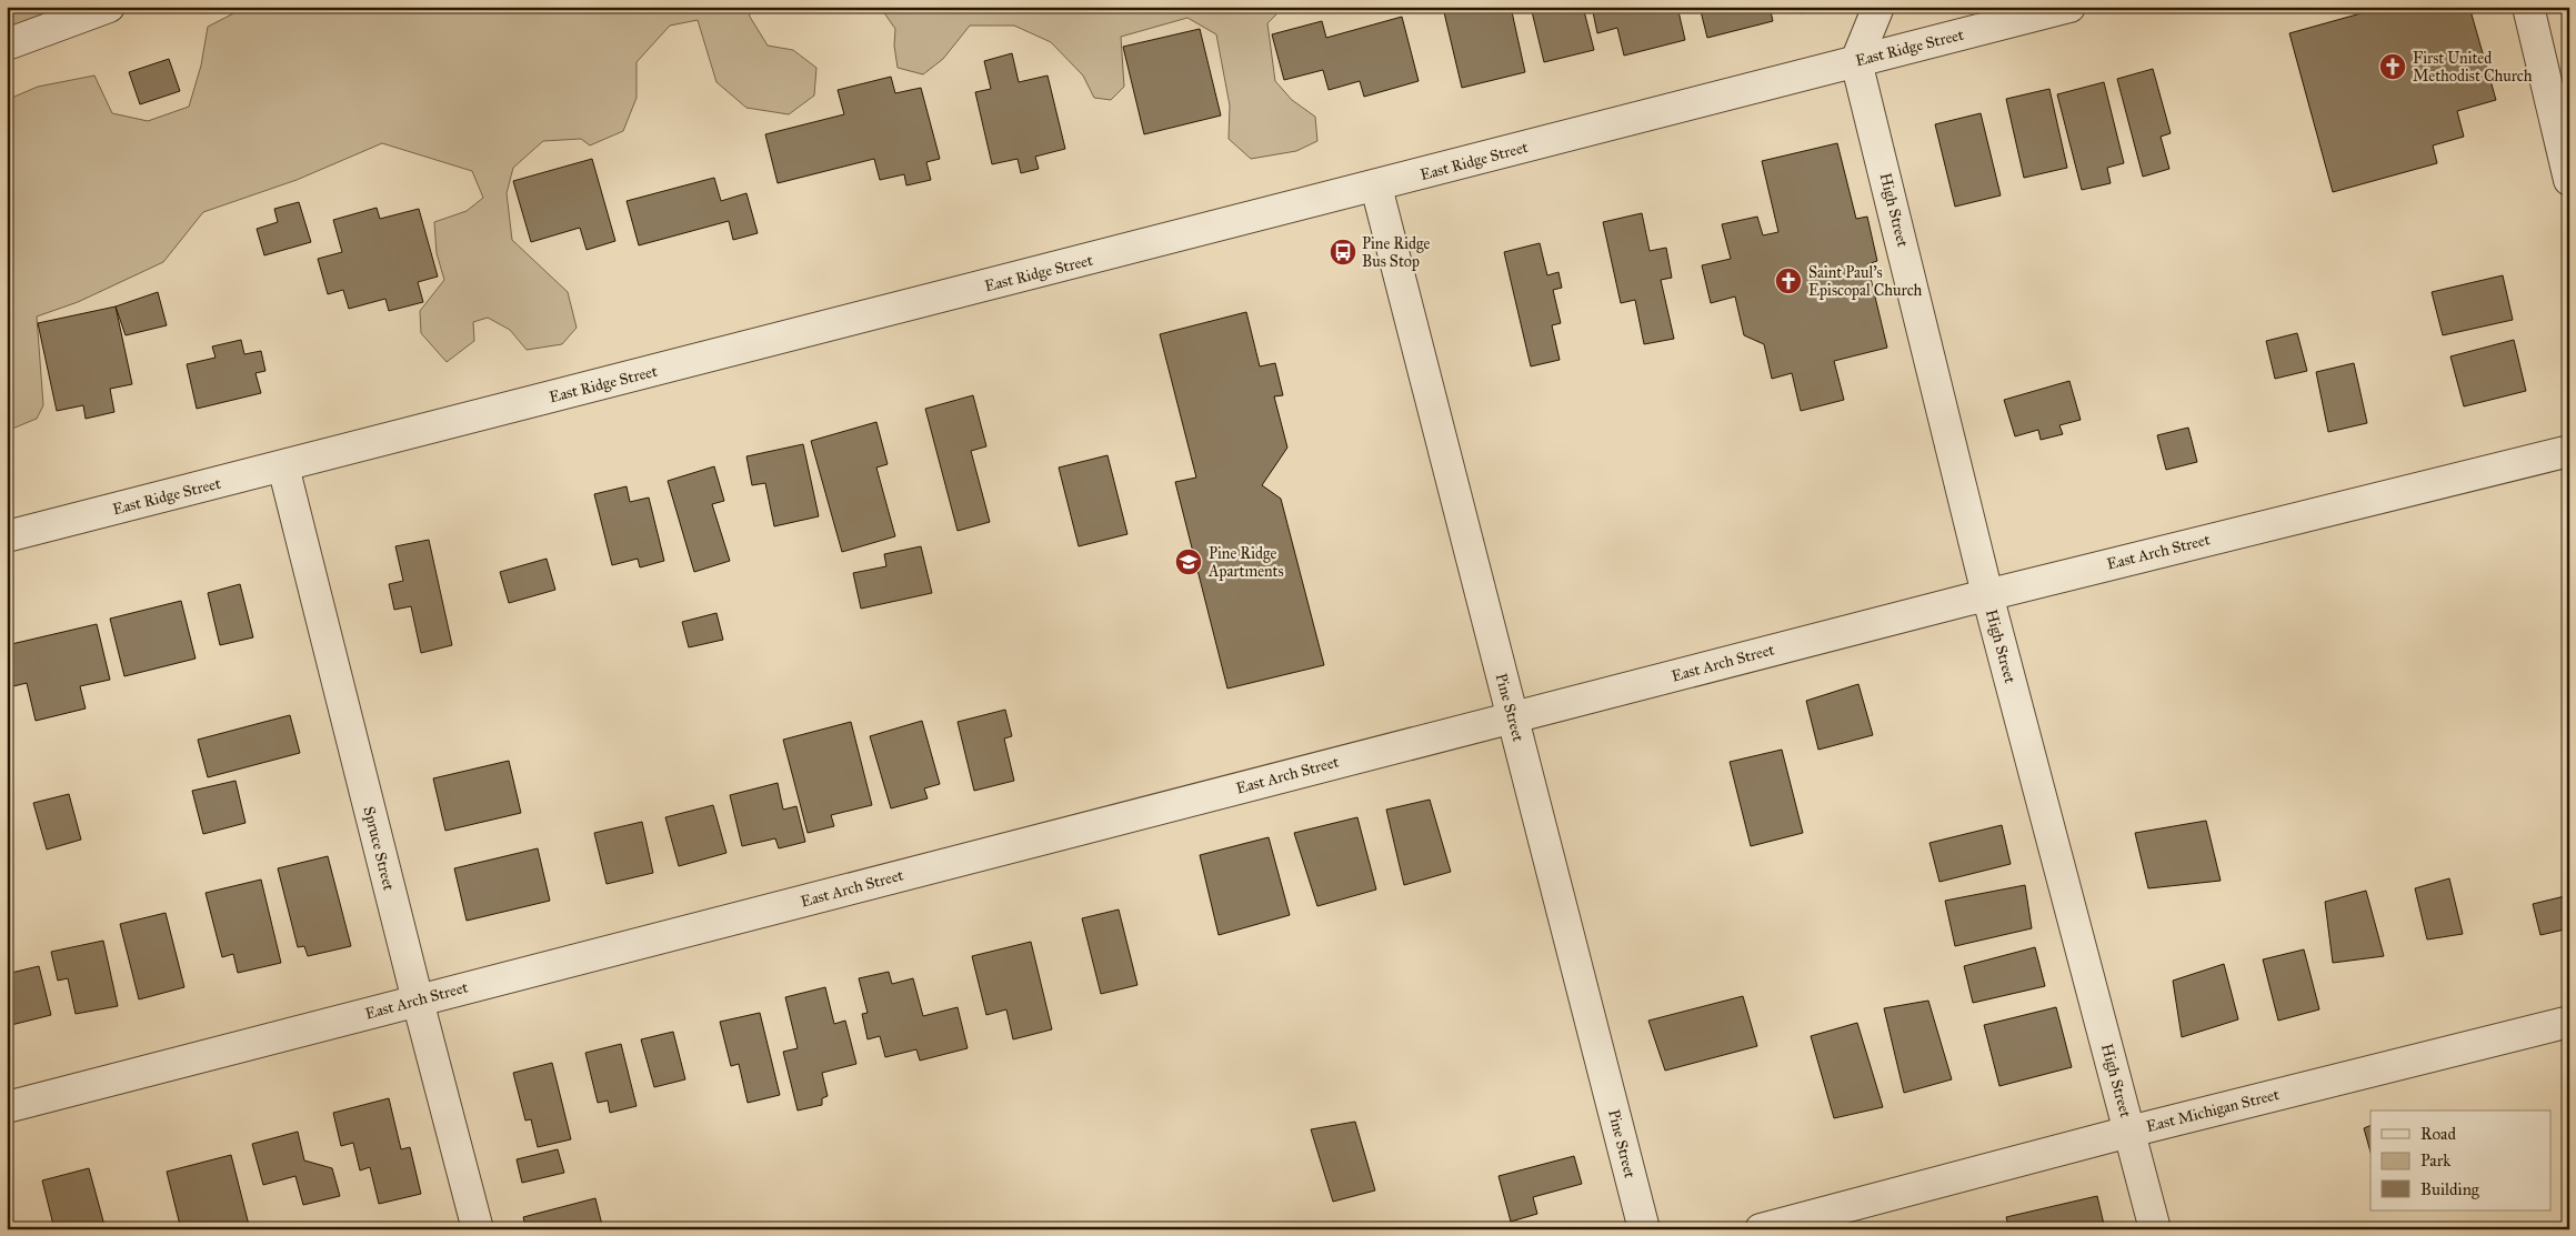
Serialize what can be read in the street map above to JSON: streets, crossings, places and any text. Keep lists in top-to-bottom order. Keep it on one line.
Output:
{"streets":{"street":["East Ridge Street","High Street","East Arch Street","Pine Street","Spruce Street","East Michigan Street"]},"crossings":[["East Ridge Street","High Street"],["East Ridge Street","Pine Street"],["East Ridge Street","Spruce Street"],["High Street","East Arch Street"],["High Street","East Michigan Street"],["East Arch Street","Pine Street"],["East Arch Street","Spruce Street"]],"places":{"church":["First United Methodist Church","Saint Paul's Episcopal Church"],"bus stop":["Pine Ridge Bus Stop"],"school or university":["Pine Ridge Apartments"]},"legend":["Road","Park","Building"]}
